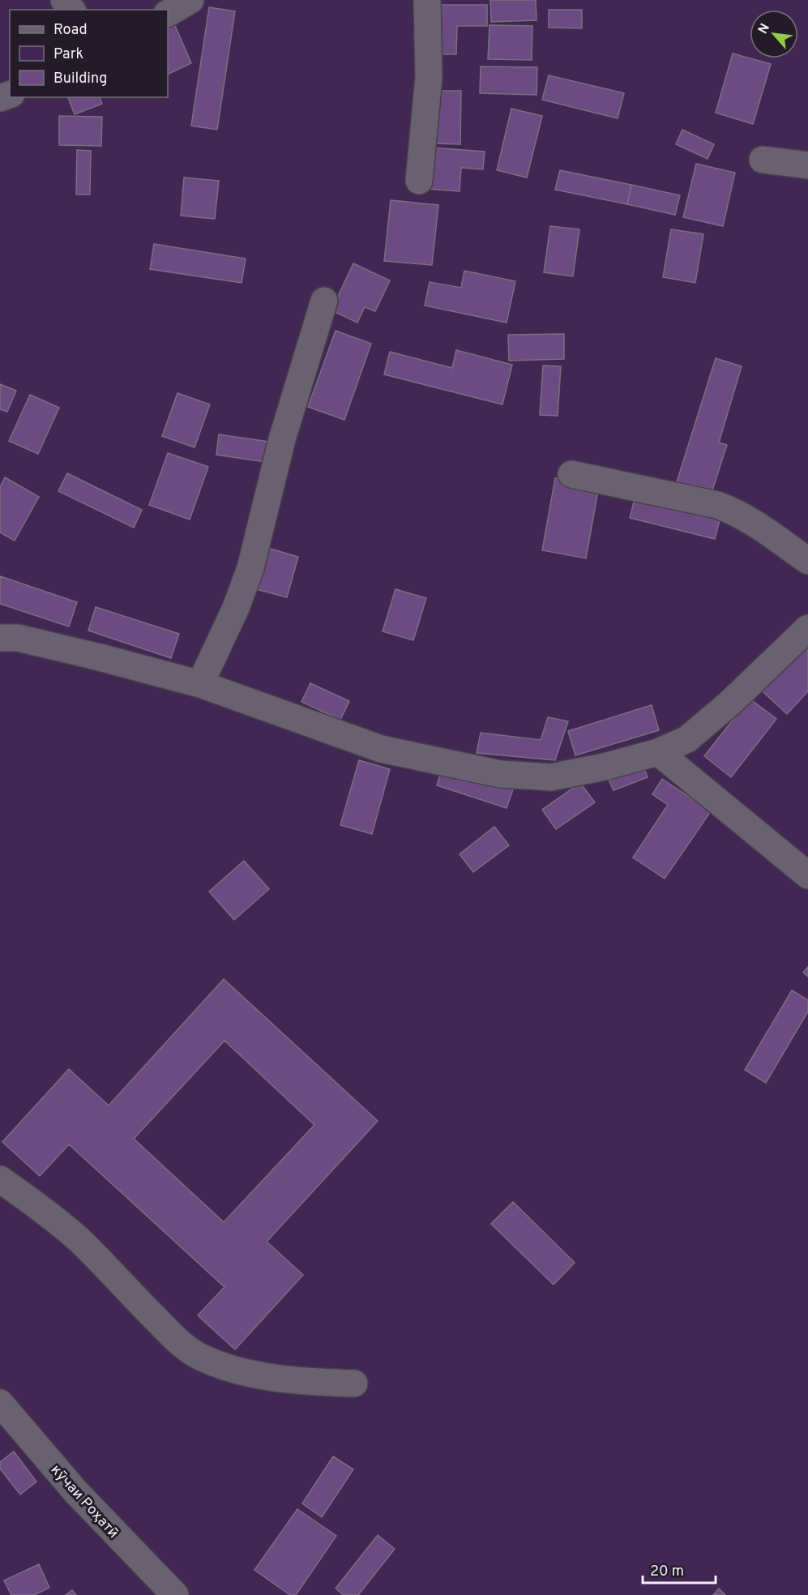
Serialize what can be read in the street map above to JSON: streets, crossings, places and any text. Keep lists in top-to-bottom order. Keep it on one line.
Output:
{"streets":{"street":["кӯчаи Роҳатӣ"]},"legend":["Road","Park","Building"],"scale_bar":"20 m","north":"top left"}
